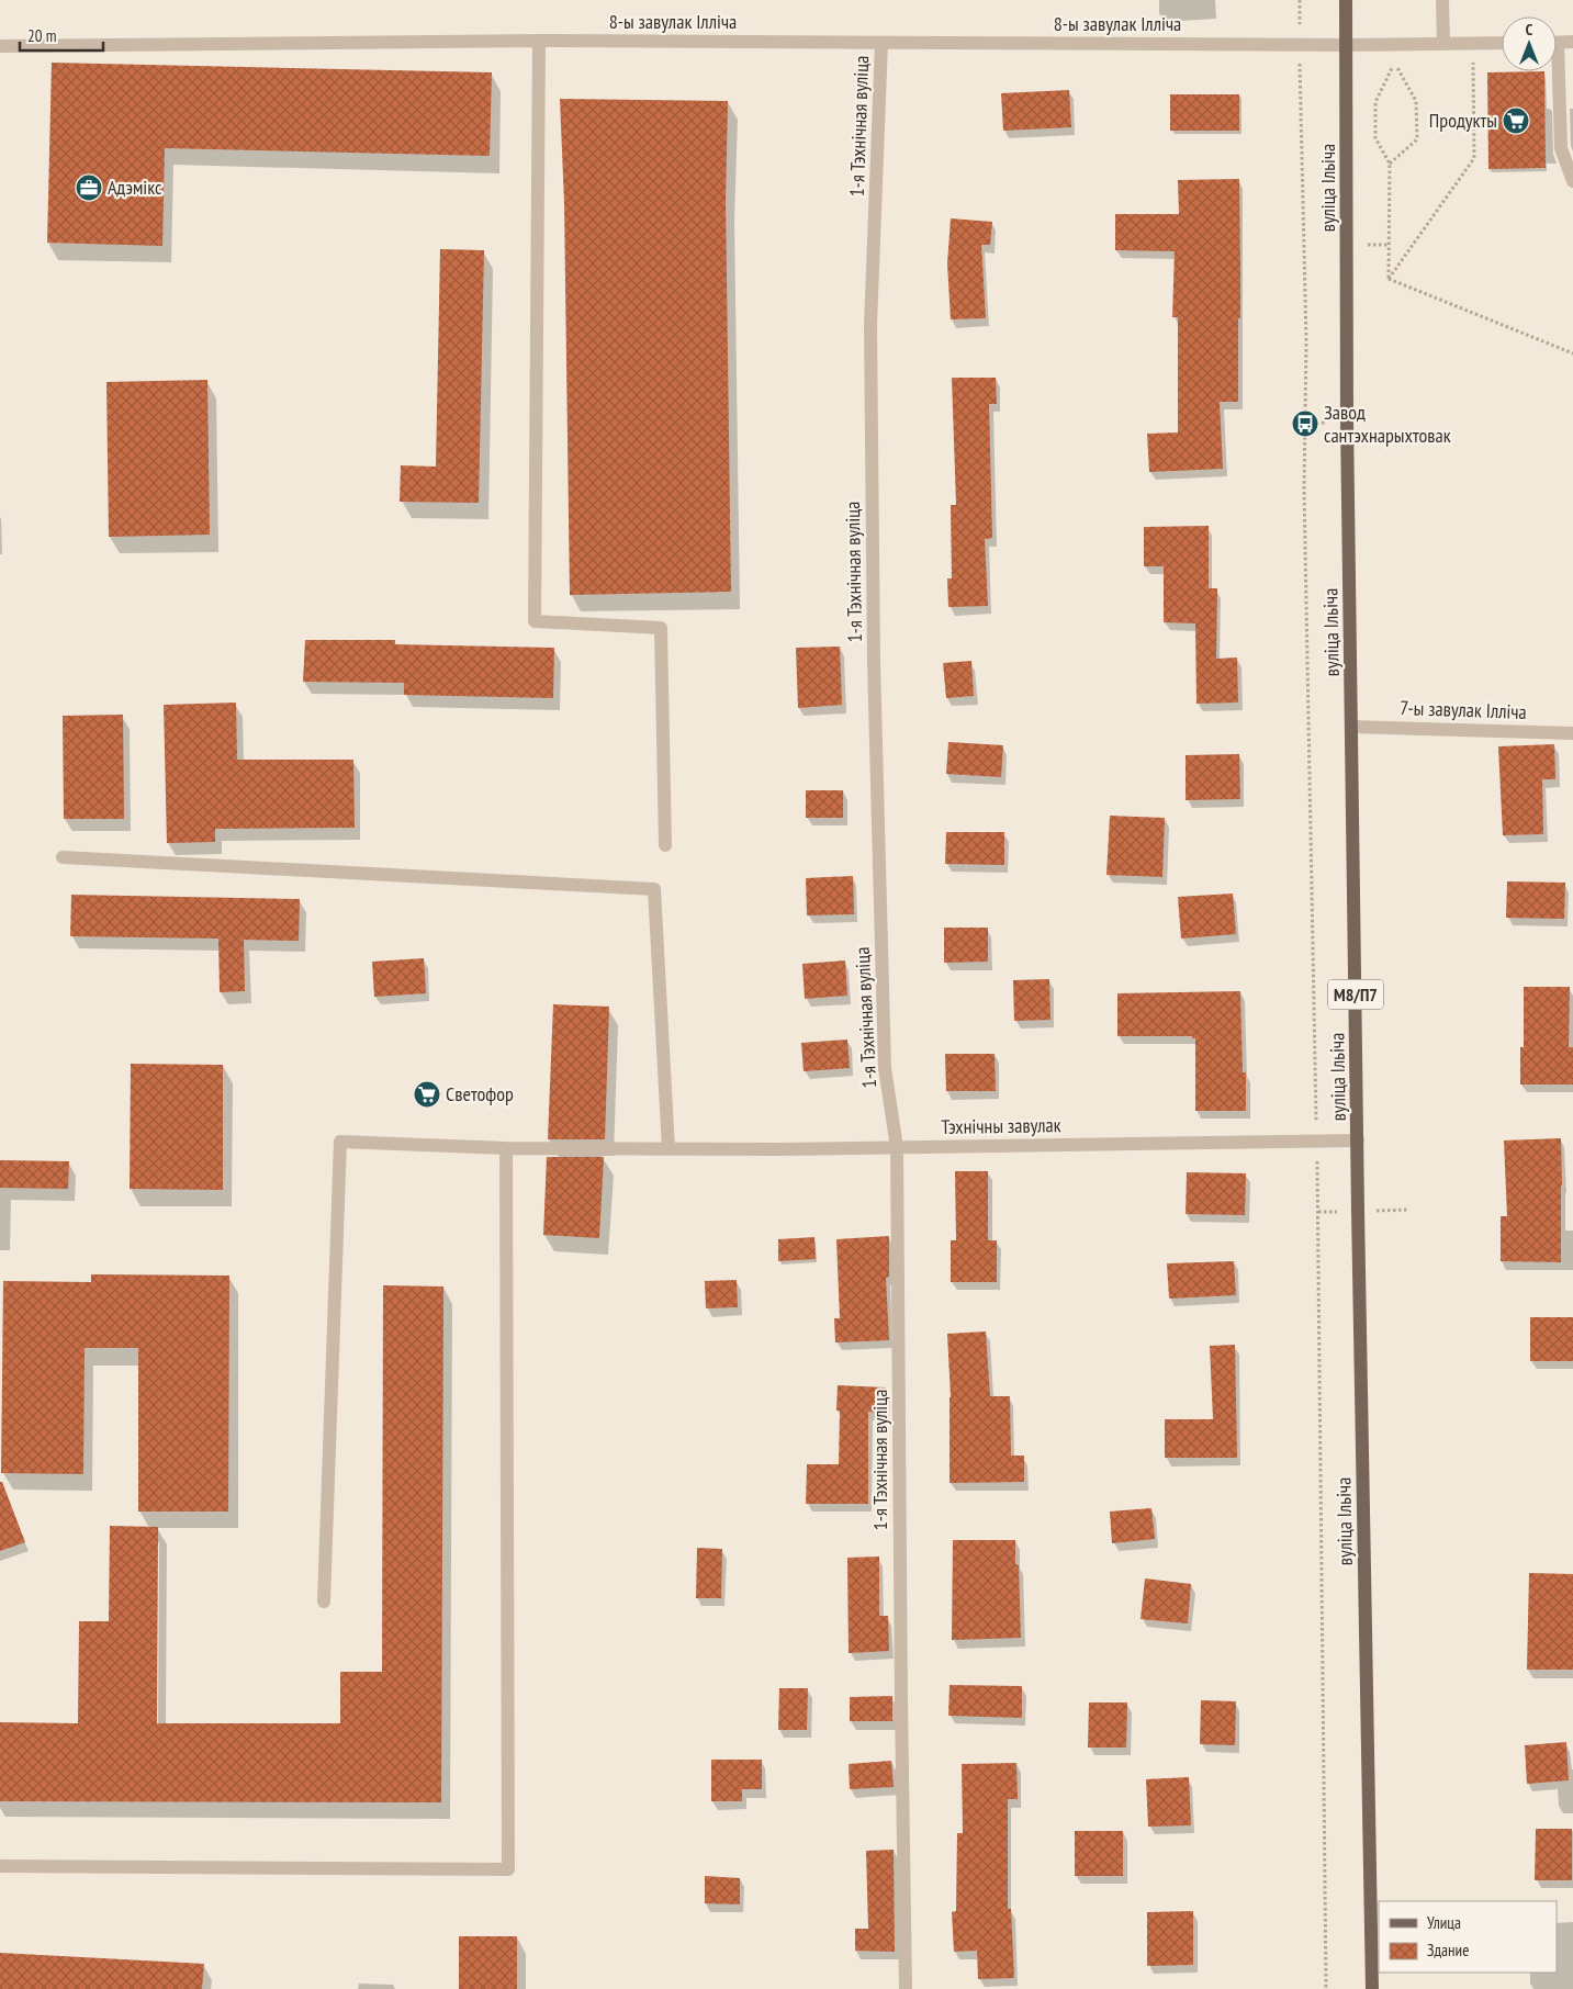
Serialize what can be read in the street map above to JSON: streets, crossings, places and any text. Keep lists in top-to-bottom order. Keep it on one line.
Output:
{"streets":{"main road":["вуліца Ільіча","М8/П7"],"street":["8-ы завулак Ілліча","1-я Тэхнічная вуліца","7-ы завулак Ілліча","Тэхнічны завулак"]},"crossings":[["8-ы завулак Ілліча","1-я Тэхнічная вуліца"],["8-ы завулак Ілліча","вуліца Ільіча"],["1-я Тэхнічная вуліца","Тэхнічны завулак"],["вуліца Ільіча","7-ы завулак Ілліча"],["вуліца Ільіча","Тэхнічны завулак"]],"places":{"supermarket":["Продукты","Светофор"],"office":["Адэмікс"],"bus stop":["Завод сантэхнарыхтовак"]},"legend":["Улица","Здание"],"scale_bar":"20 m","north":"top"}
